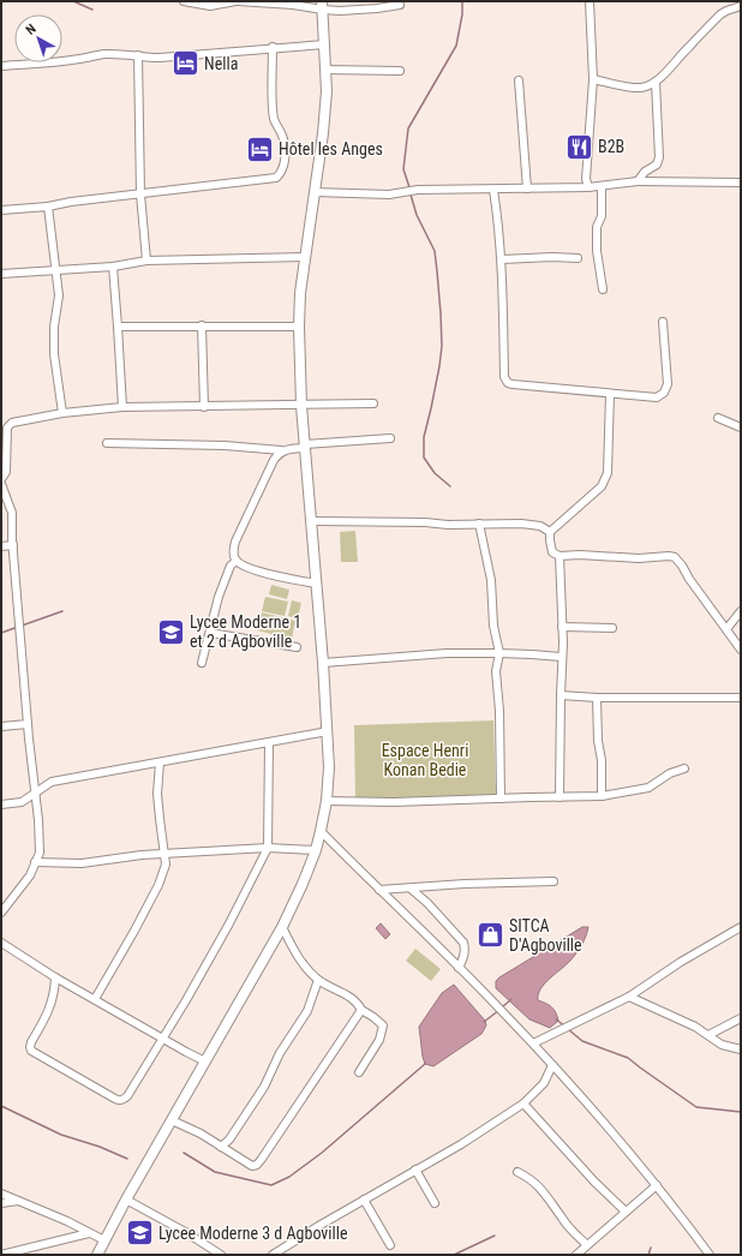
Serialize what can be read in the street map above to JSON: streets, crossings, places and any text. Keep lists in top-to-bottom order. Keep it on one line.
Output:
{"parks":["Espace Henri Konan Bedie"],"places":{"hotel":["Nella","Hôtel les Anges"],"restaurant":["B2B"],"school or university":["Lycee Moderne 1 et 2 d Agboville","Lycee Moderne 3 d Agboville"],"shop":["SITCA D'Agboville"]},"north":"top left"}
